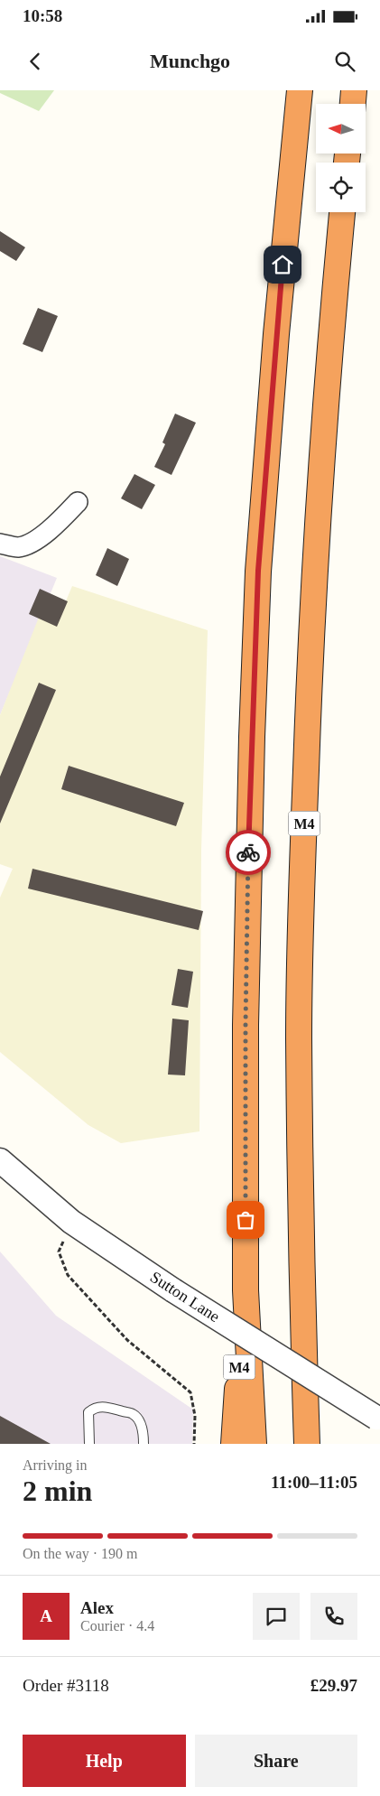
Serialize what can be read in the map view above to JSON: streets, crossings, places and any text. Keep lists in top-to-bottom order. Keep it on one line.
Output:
{"streets":{"highway":["M4"],"street":["Sutton Lane"]},"north":"left","page":{"status":"10:58","header":"Munchgo","heading":["2 min","Arriving in","11:00–11:05"],"panel":["Alex","Courier · 4.4","Order #3118","£29.97"],"bar":"On the way · 190 m","round":"A","buttons":["Help","Share"]}}
